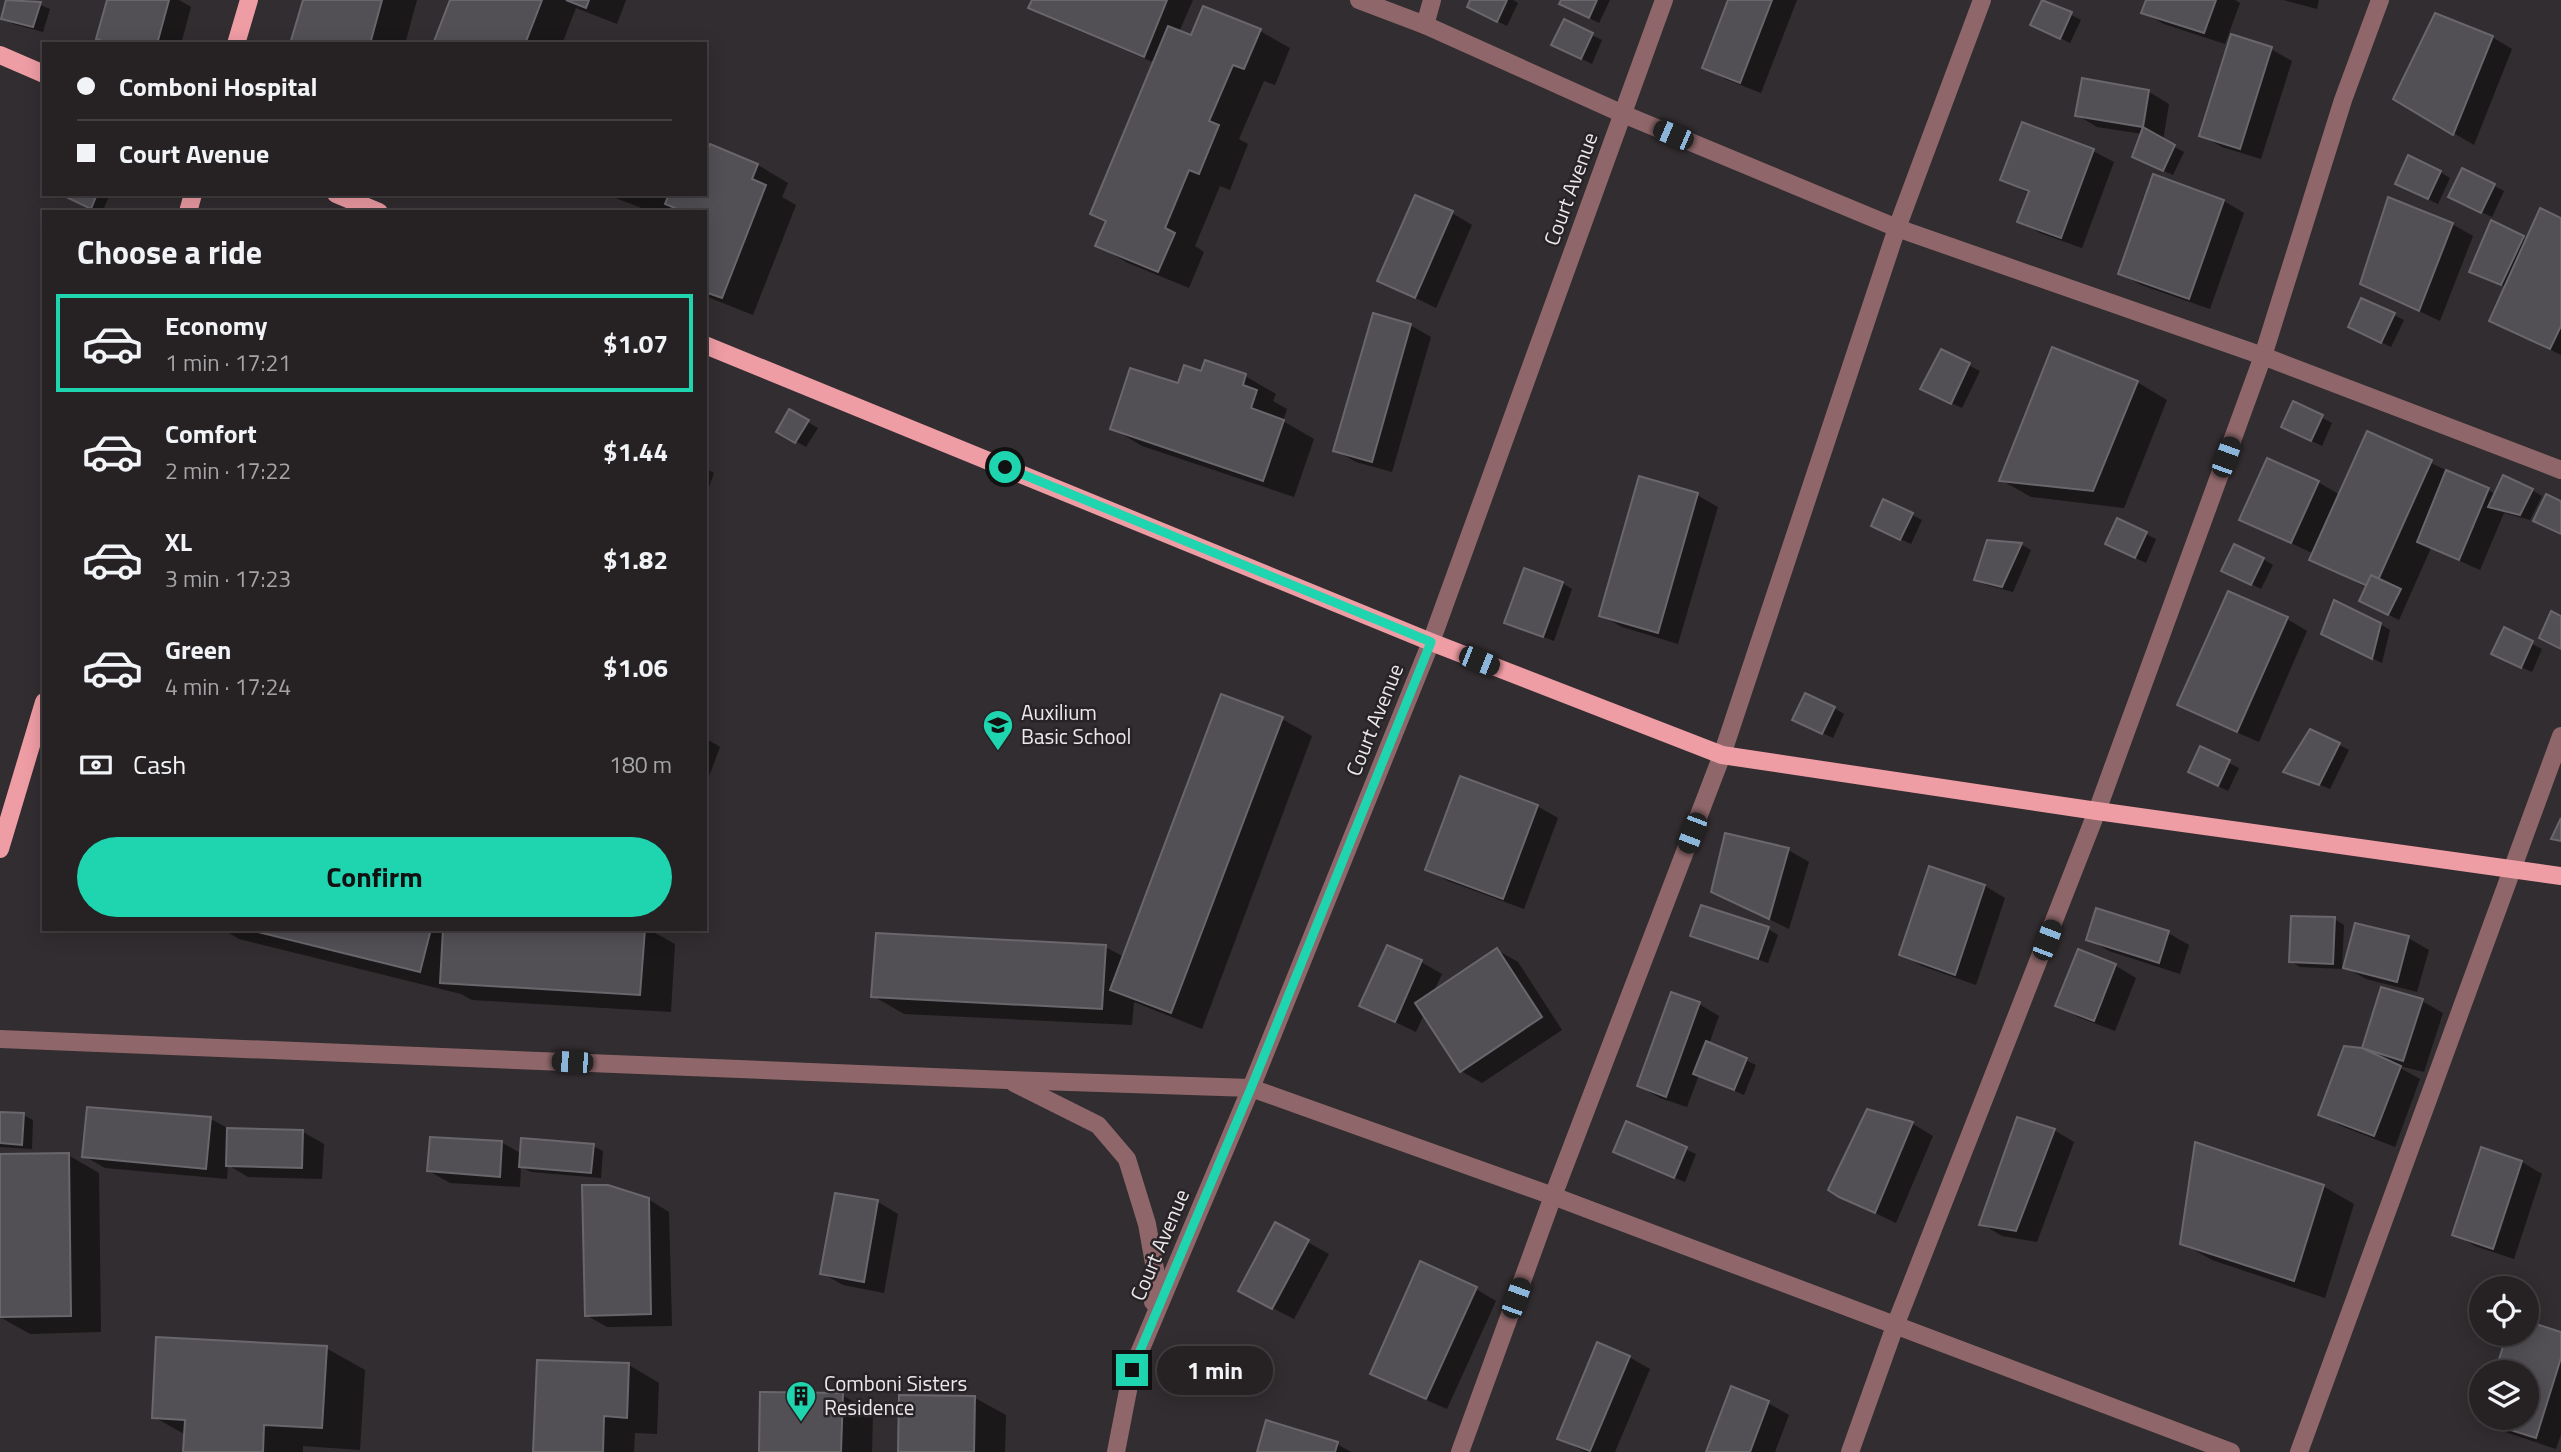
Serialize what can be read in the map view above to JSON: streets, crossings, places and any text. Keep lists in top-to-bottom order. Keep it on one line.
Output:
{"streets":{"street":["Court Avenue"]},"places":{"school or university":["Auxilium Basic School"],"building":["Comboni Sisters Residence"]},"page":{"banner":["Comboni Hospital","Court Avenue"],"heading":"Choose a ride","list":[{"name":"Economy","note":"1 min · 17:21","value":"$1.07"},{"name":"Comfort","note":"2 min · 17:22","value":"$1.44"},{"name":"XL","note":"3 min · 17:23","value":"$1.82"},{"name":"Green","note":"4 min · 17:24","value":"$1.06"}],"pay":["Cash","180 m"],"buttons":"Confirm","bubble":"1 min"}}
